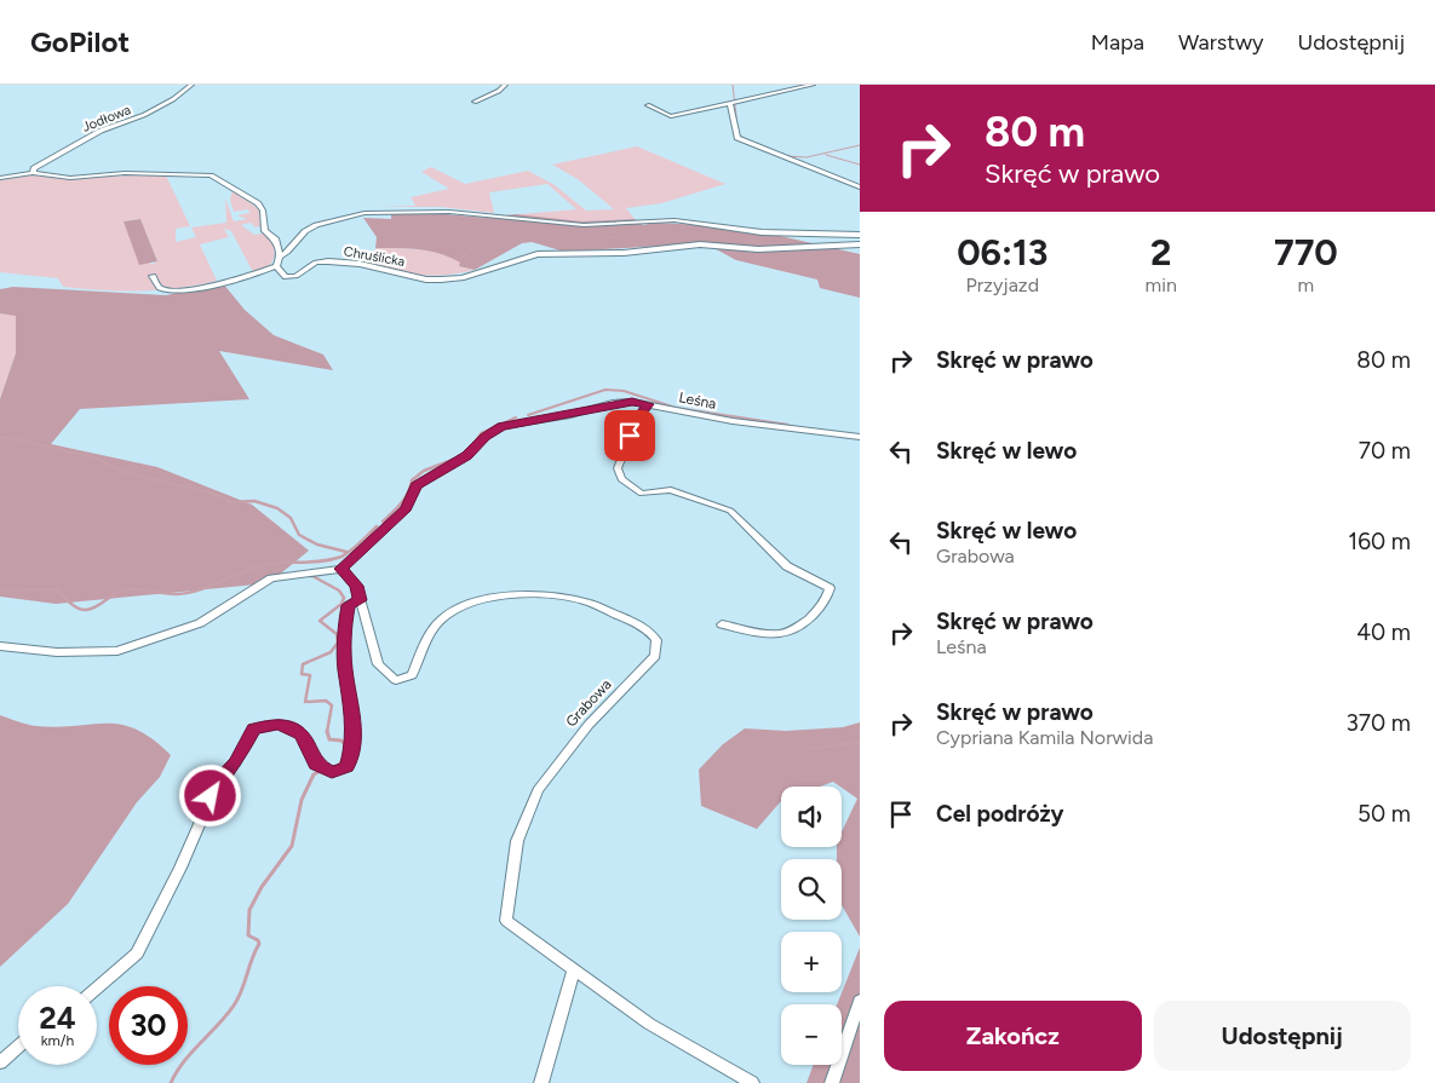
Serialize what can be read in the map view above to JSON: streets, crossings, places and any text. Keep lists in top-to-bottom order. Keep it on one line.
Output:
{"streets":{"street":["Jodłowa","Chruślicka","Leśna","Grabowa"]},"crossings":[["Leśna","Grabowa"]],"page":{"header":"GoPilot","nav":["Mapa","Warstwy","Udostępnij"],"turn":["80 m","Skręć w prawo"],"eta":["06:13","Przyjazd","2","min","770","m"],"list":[{"name":"Skręć w prawo","value":"80 m"},{"name":"Skręć w lewo","value":"70 m"},{"name":"Skręć w lewo","note":"Grabowa","value":"160 m"},{"name":"Skręć w prawo","note":"Leśna","value":"40 m"},{"name":"Skręć w prawo","note":"Cypriana Kamila Norwida","value":"370 m"},{"name":"Cel podróży","value":"50 m"}],"map_buttons":["+","−"],"speed":"24 km/h","limit":"30","buttons":["Zakończ","Udostępnij"]}}
